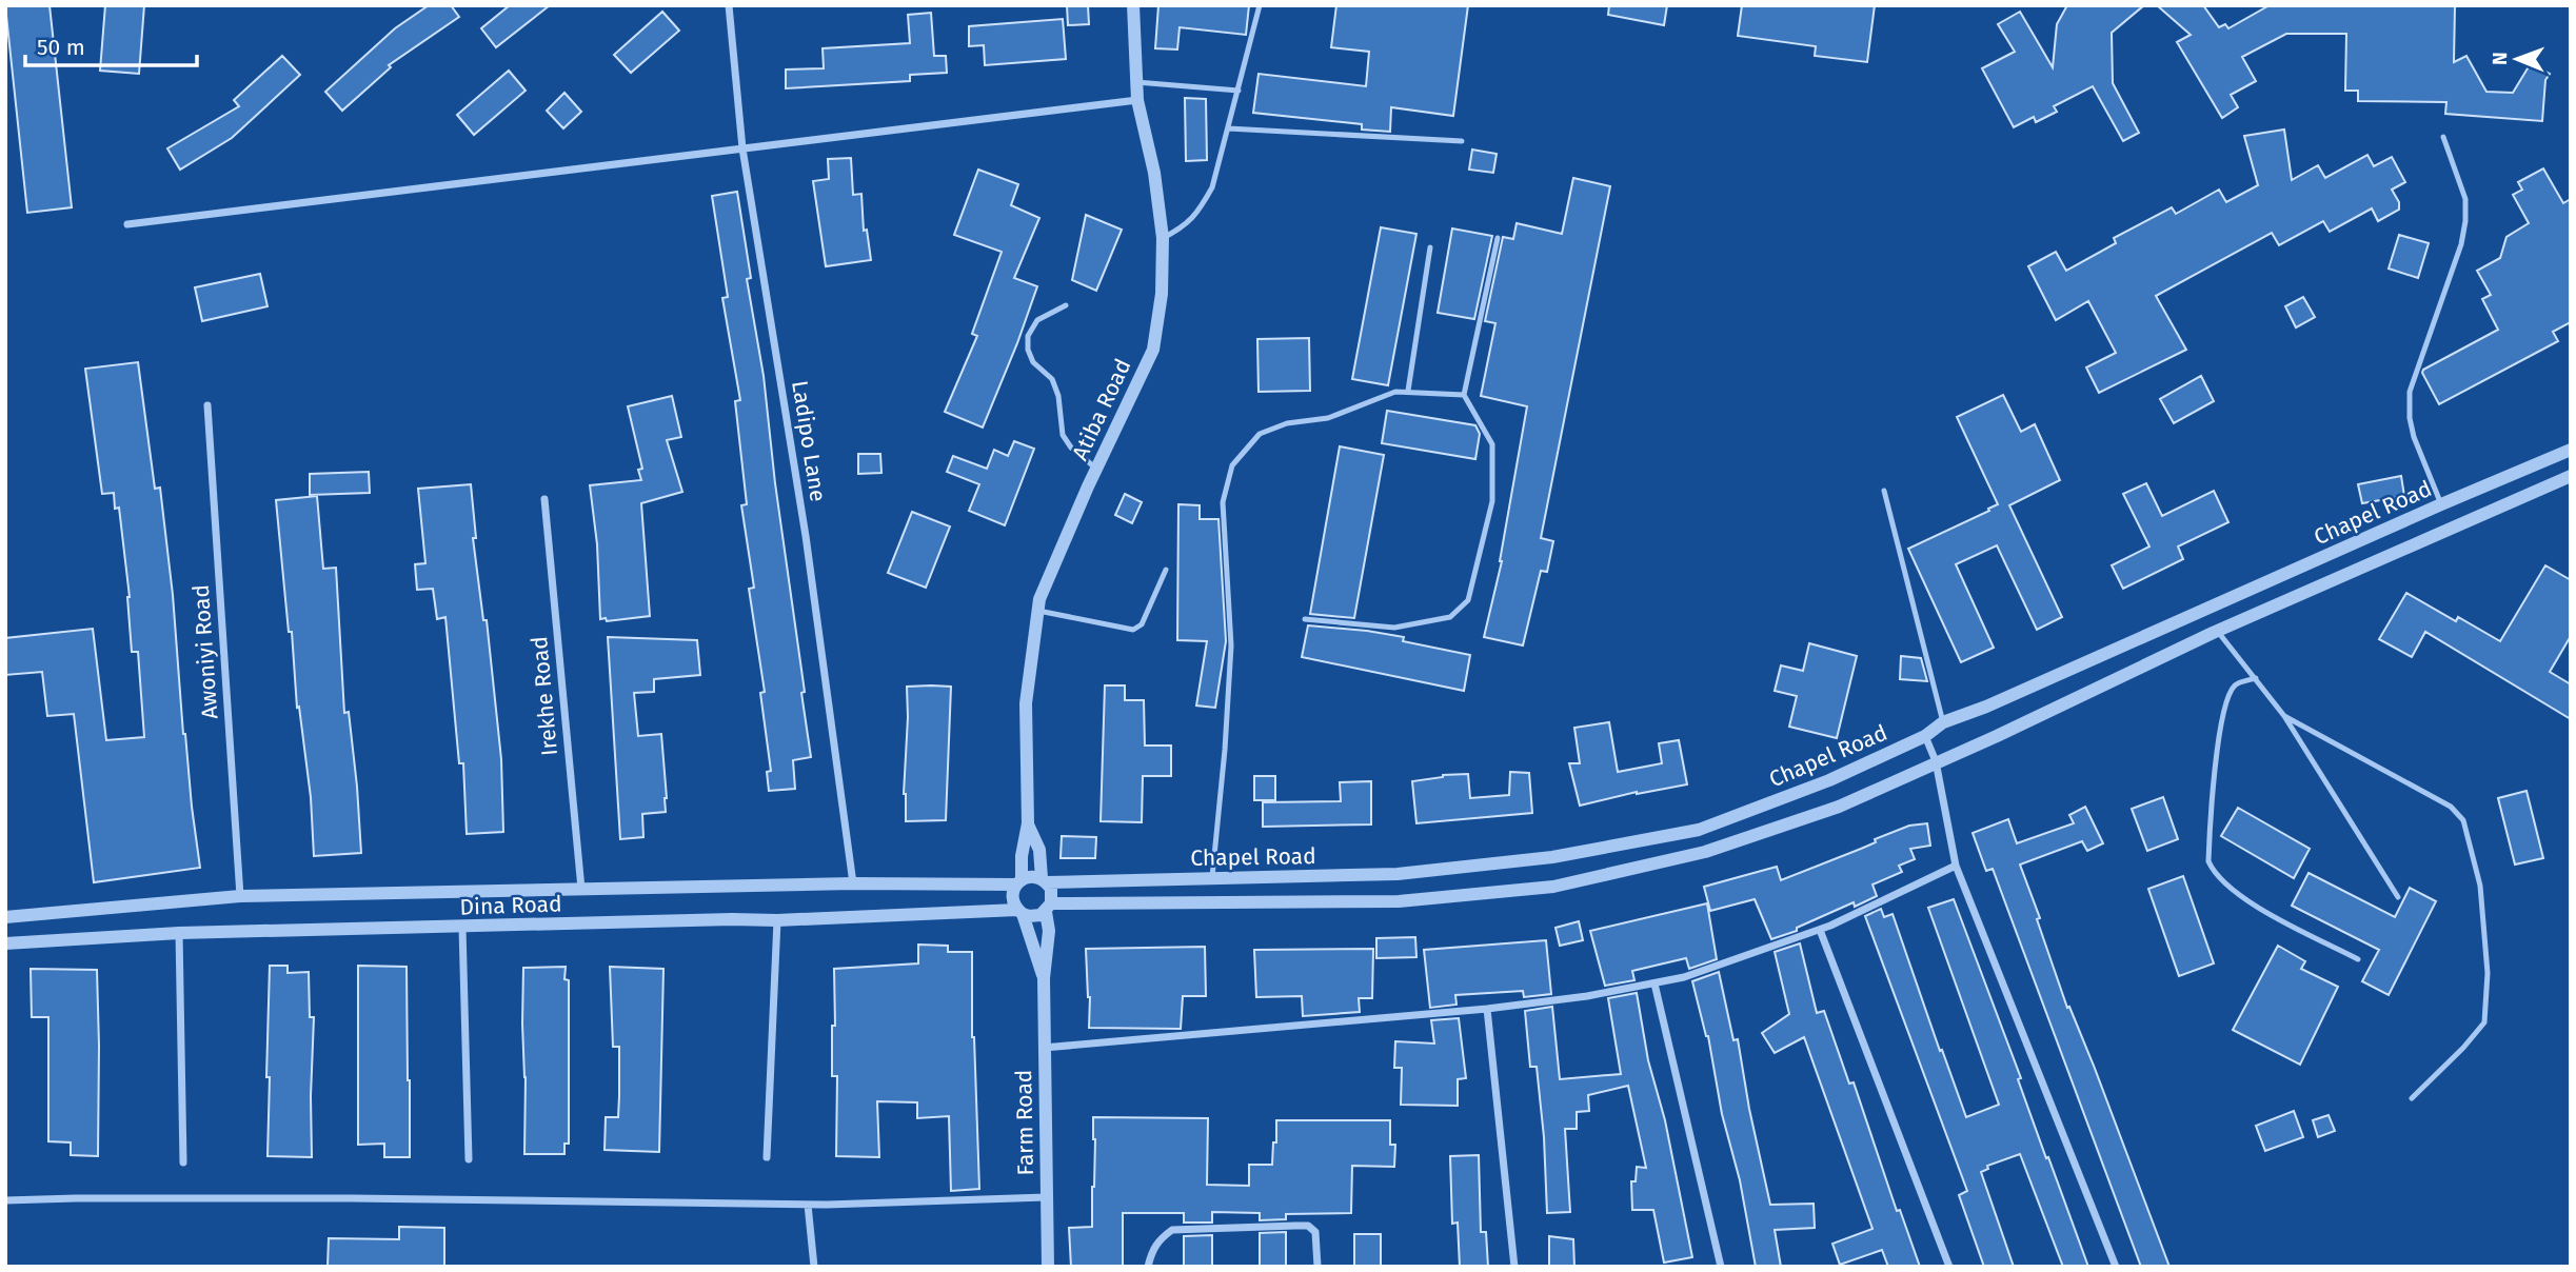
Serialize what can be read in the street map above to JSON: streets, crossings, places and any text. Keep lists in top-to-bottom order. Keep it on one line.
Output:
{"streets":{"street":["Atiba Road","Ladipo Lane","Chapel Road","Awoniyi Road","Irekhe Road","Dina Road","Farm Road"]},"crossings":[["Atiba Road","Chapel Road"],["Atiba Road","Dina Road"],["Atiba Road","Farm Road"],["Ladipo Lane","Dina Road"],["Chapel Road","Dina Road"],["Chapel Road","Farm Road"],["Awoniyi Road","Dina Road"],["Irekhe Road","Dina Road"],["Dina Road","Farm Road"]],"scale_bar":"50 m","north":"left"}
